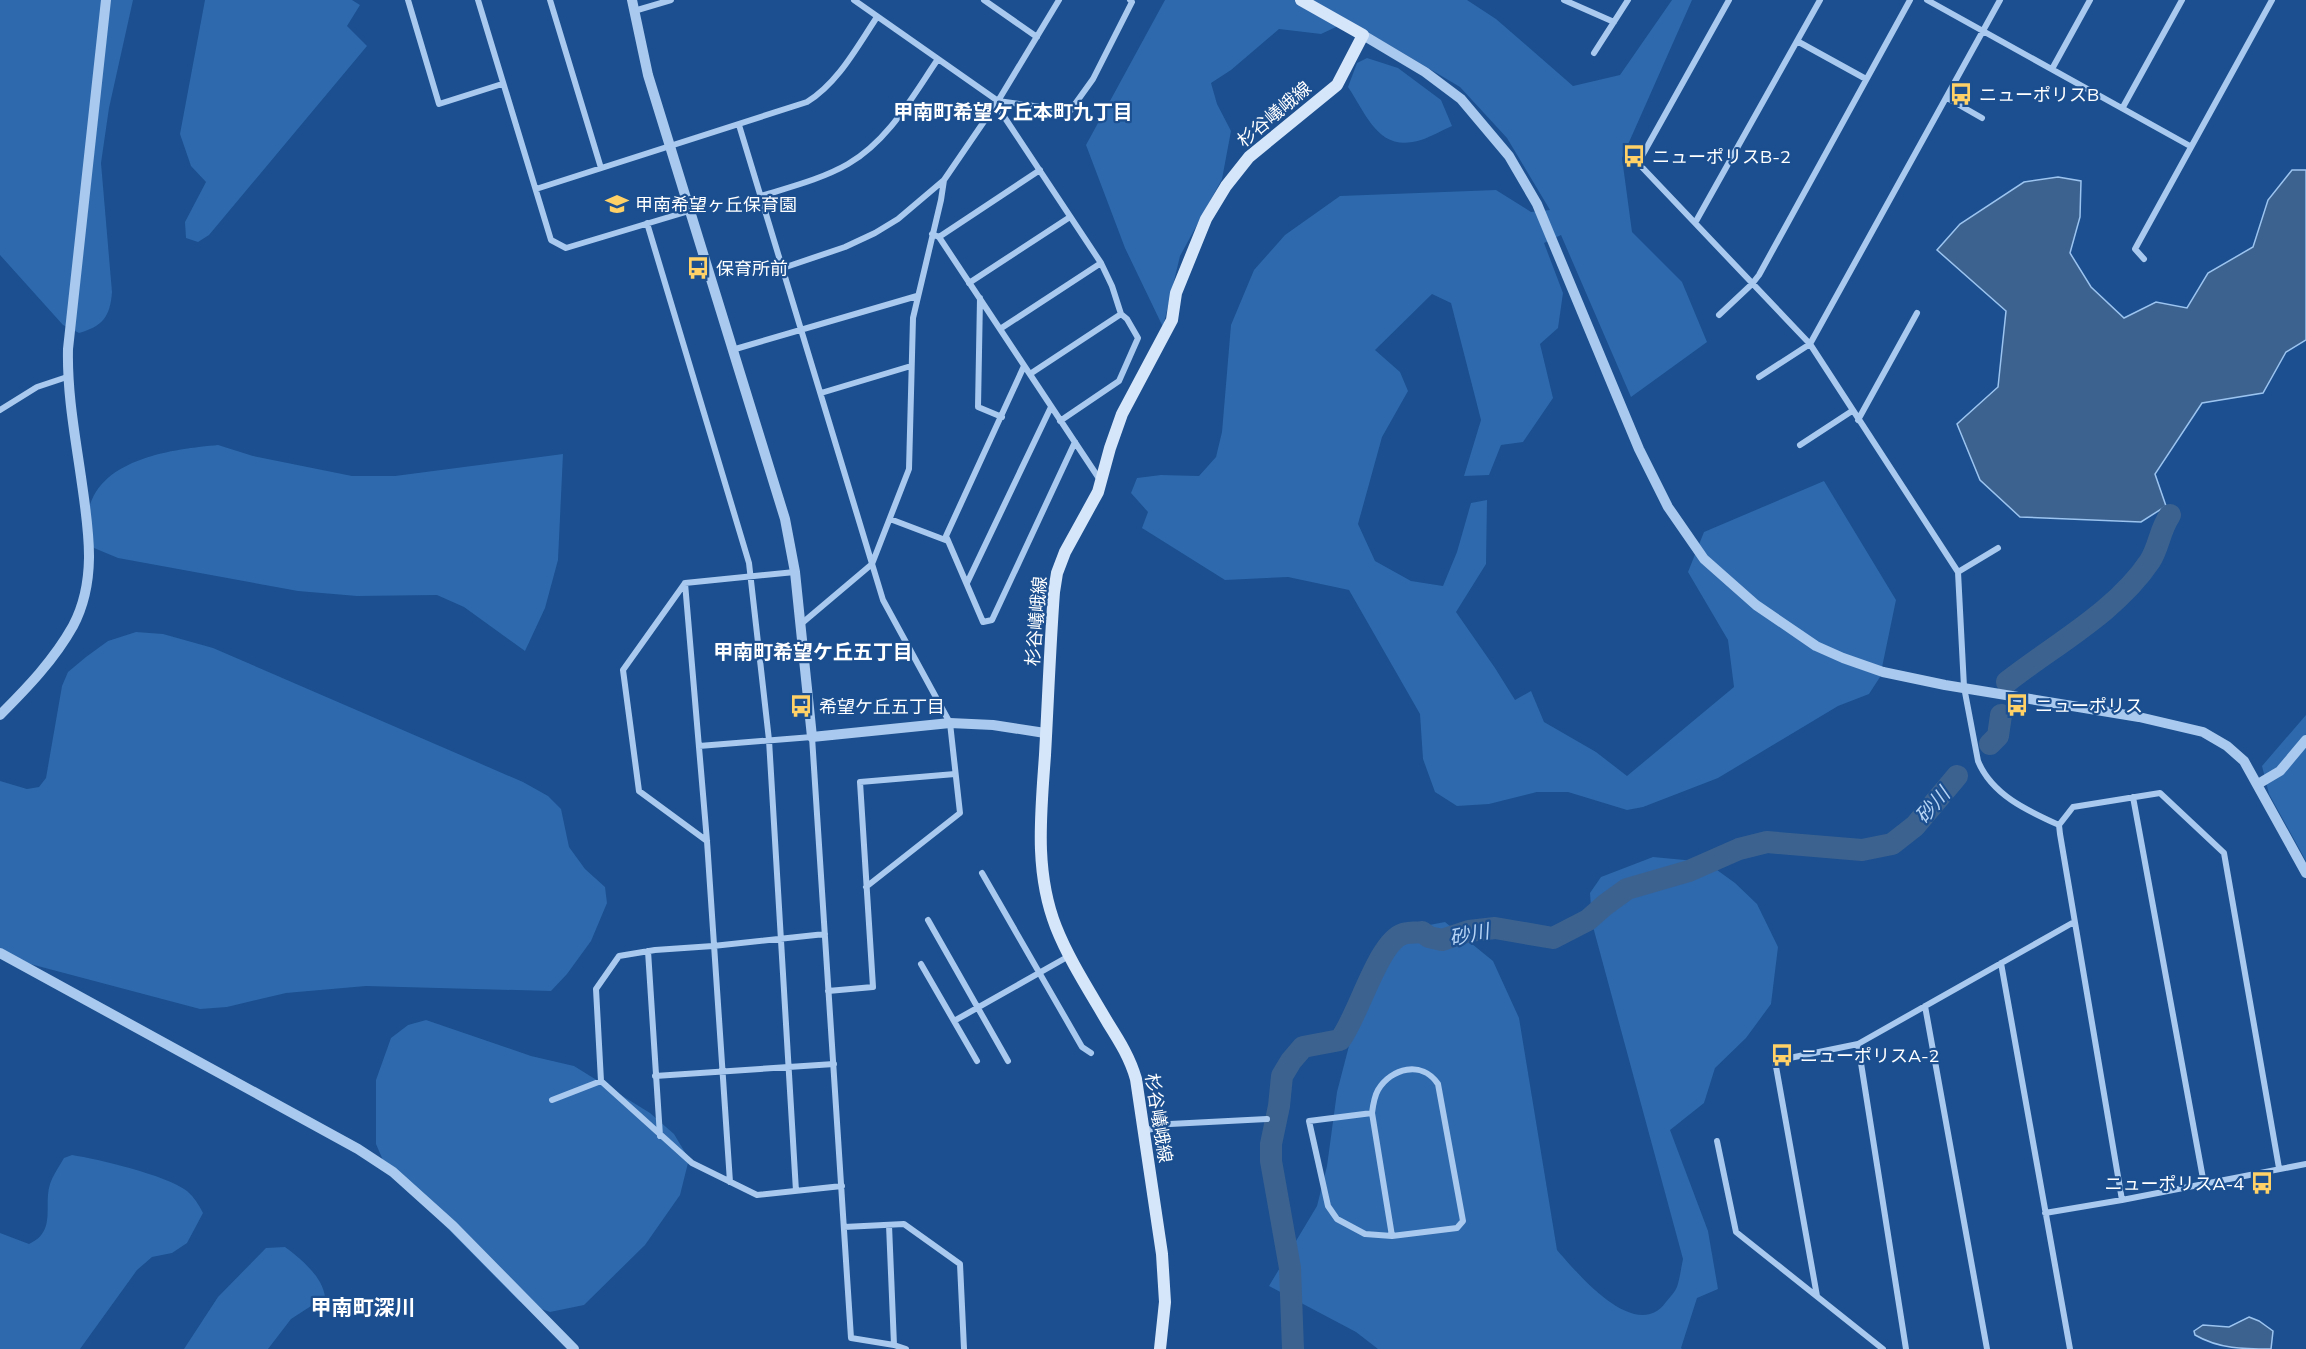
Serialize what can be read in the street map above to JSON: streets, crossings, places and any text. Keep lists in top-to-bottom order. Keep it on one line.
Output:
{"streets":{"main road":["杉谷嶬峨線"]},"districts":["甲南町希望ケ丘本町九丁目","甲南町希望ケ丘五丁目","甲南町深川"],"water":["砂川"],"places":{"bus stop":["ニューポリスB","ニューポリスB-2","保育所前","ニューポリス","希望ケ丘五丁目","ニューポリスA-2","ニューポリスA-4"],"school or university":["甲南希望ヶ丘保育園"]}}
